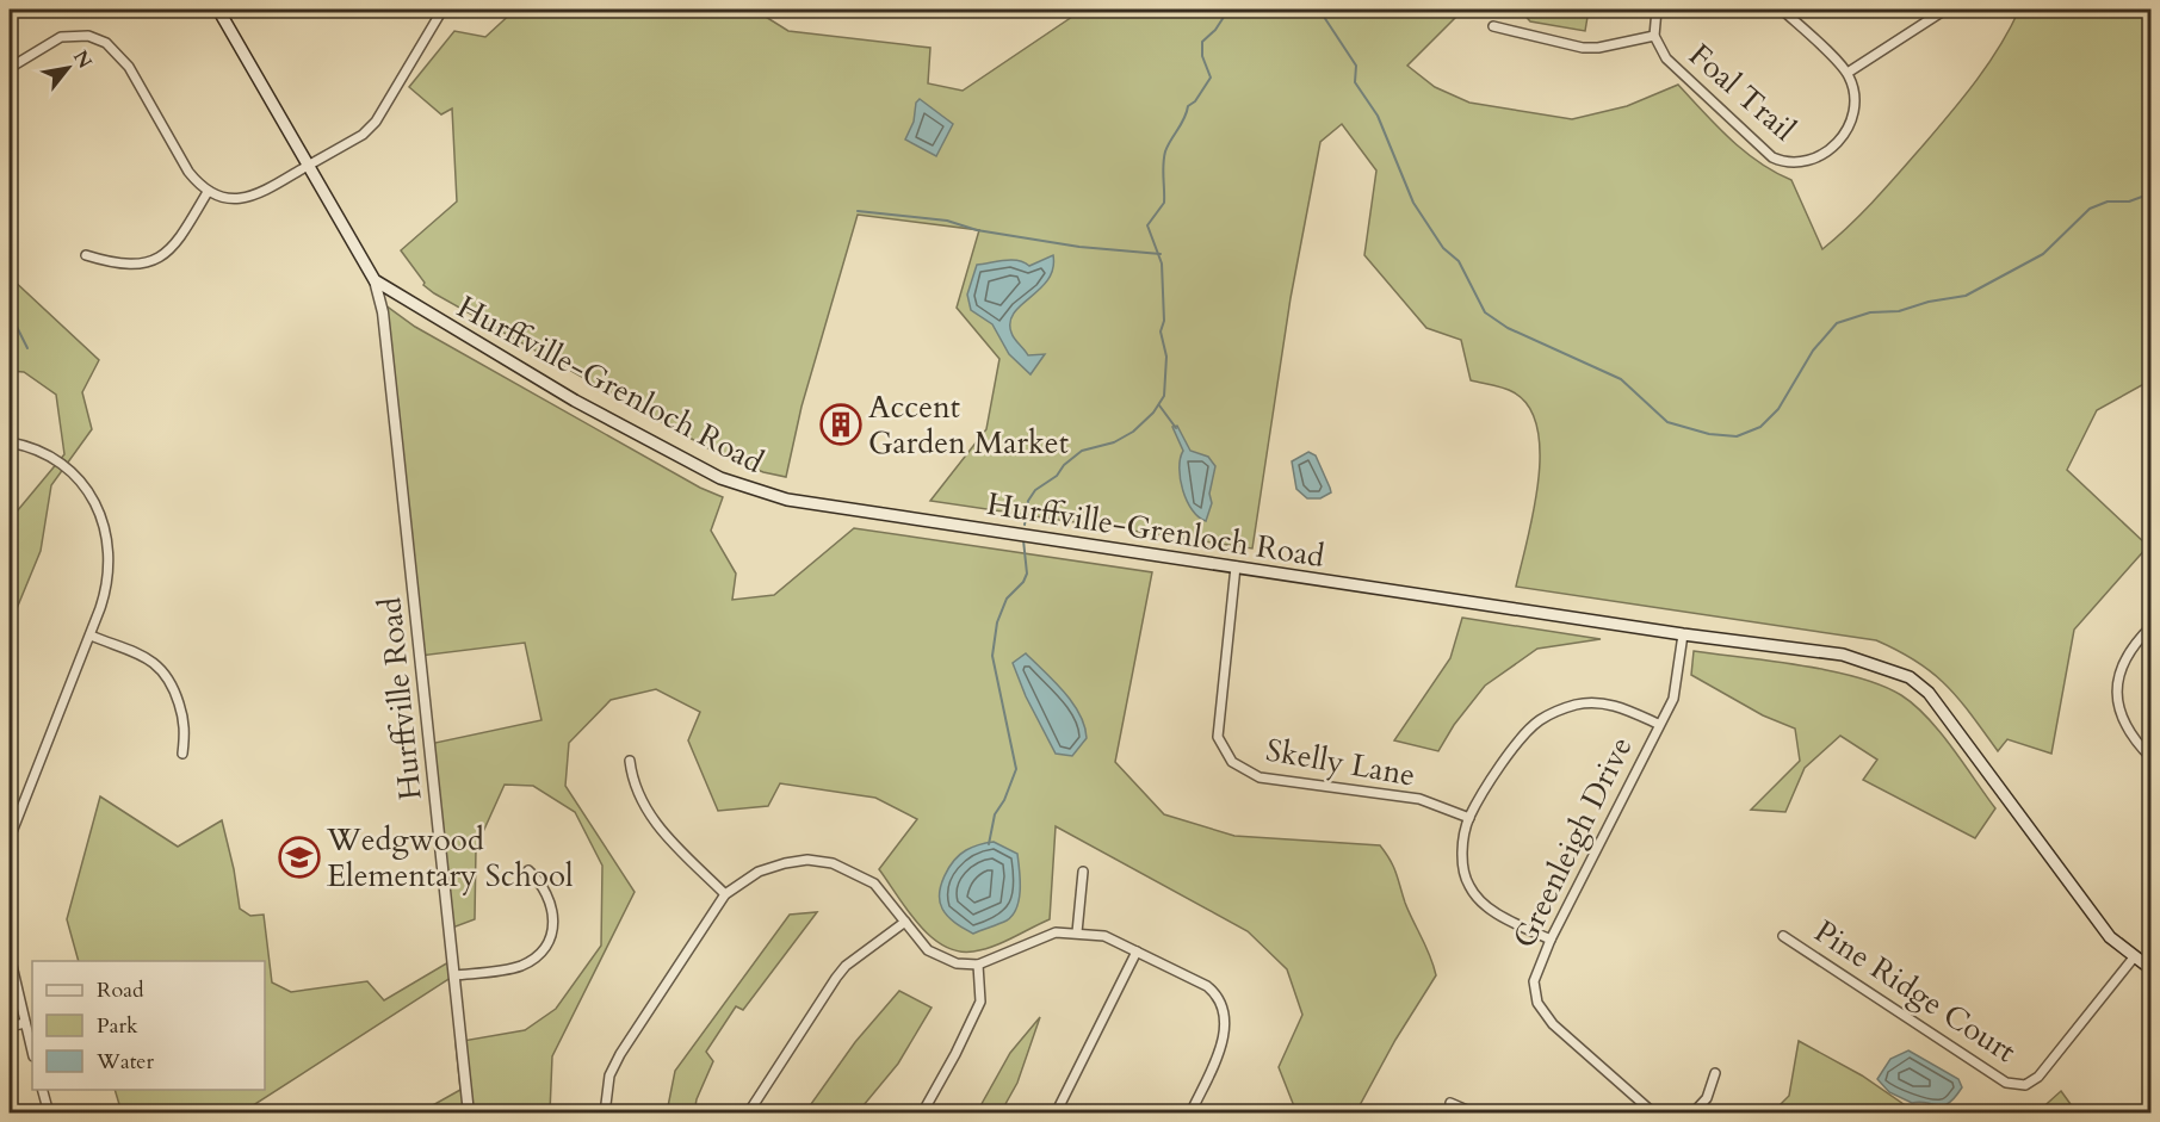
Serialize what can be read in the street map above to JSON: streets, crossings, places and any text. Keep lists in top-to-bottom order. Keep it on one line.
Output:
{"streets":{"main road":["Hurffville-Grenloch Road"],"street":["Foal Trail","Hurffville Road","Skelly Lane","Greenleigh Drive","Pine Ridge Court"]},"crossings":[["Hurffville-Grenloch Road","Hurffville Road"],["Hurffville-Grenloch Road","Skelly Lane"],["Hurffville-Grenloch Road","Greenleigh Drive"],["Hurffville-Grenloch Road","Pine Ridge Court"]],"places":{"building":["Accent Garden Market"],"school or university":["Wedgwood Elementary School"]},"legend":["Road","Park","Water"],"north":"top right"}
